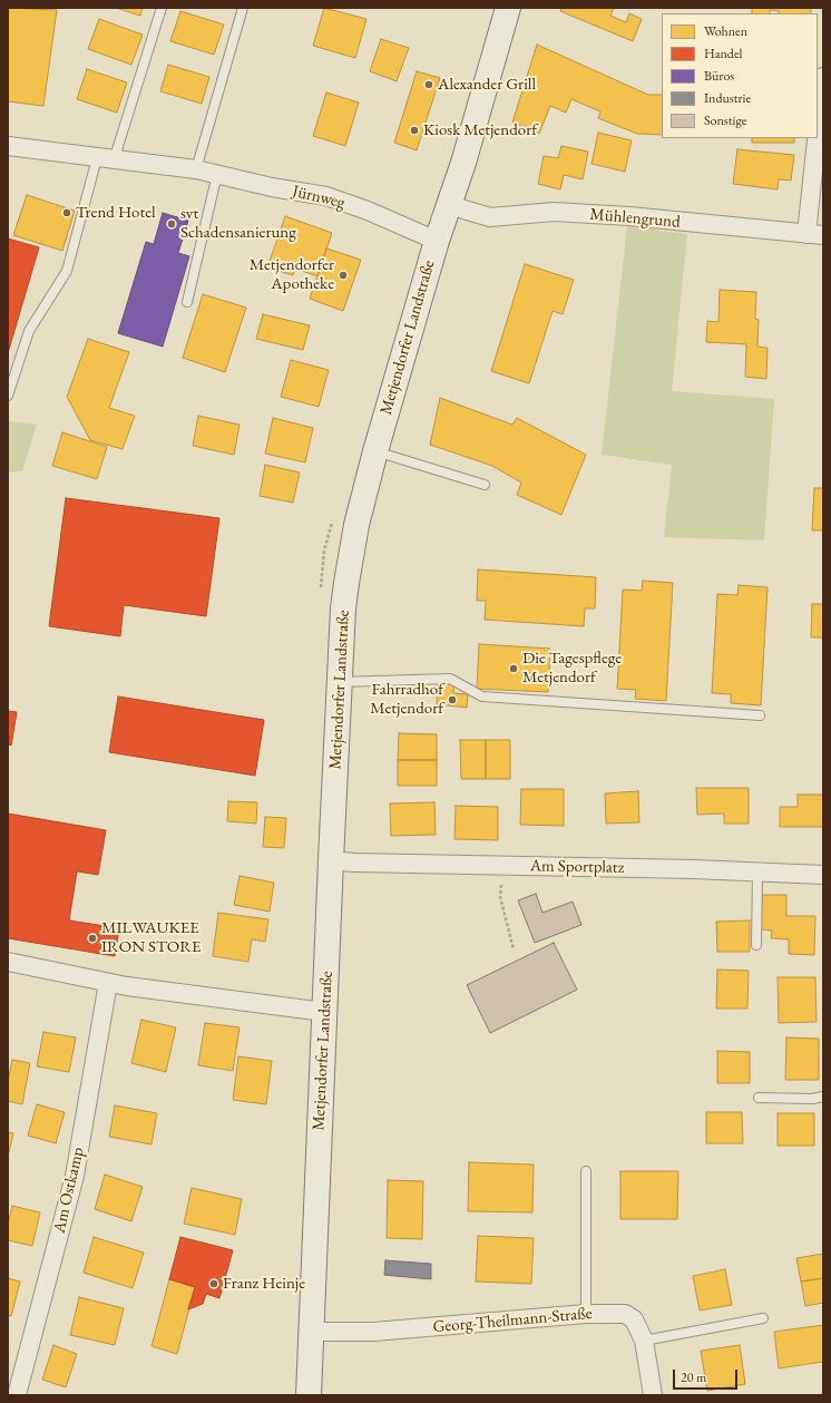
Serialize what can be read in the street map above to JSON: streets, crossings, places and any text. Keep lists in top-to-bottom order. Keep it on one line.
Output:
{"streets":{"main road":["Metjendorfer Landstraße"],"street":["Jürnweg","Mühlengrund","Am Sportplatz","Am Ostkamp","Georg-Theilmann-Straße"]},"crossings":[["Jürnweg","Metjendorfer Landstraße"],["Mühlengrund","Metjendorfer Landstraße"],["Metjendorfer Landstraße","Am Sportplatz"],["Metjendorfer Landstraße","Georg-Theilmann-Straße"]],"places":["Alexander Grill","Kiosk Metjendorf","Trend Hotel","svt Schadensanierung","Metjendorfer Apotheke","Die Tagespflege Metjendorf","Fahrradhof Metjendorf","MILWAUKEE IRON STORE","Franz Heinje"],"legend":["Wohnen","Handel","Büros","Industrie","Sonstige"],"scale_bar":"20 m"}
